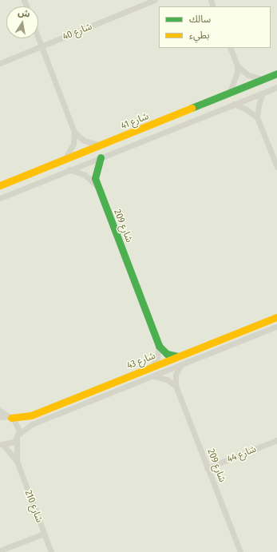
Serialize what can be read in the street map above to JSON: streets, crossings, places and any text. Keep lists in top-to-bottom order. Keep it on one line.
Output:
{"streets":{"street":["شارع 40","شارع 41","شارع 209","شارع 43","شارع 44","شارع 210"]},"crossings":[["شارع 209","شارع 43"],["شارع 209","شارع 44"],["شارع 43","شارع 210"]],"legend":["سالك","بطيء"],"north":"top"}
